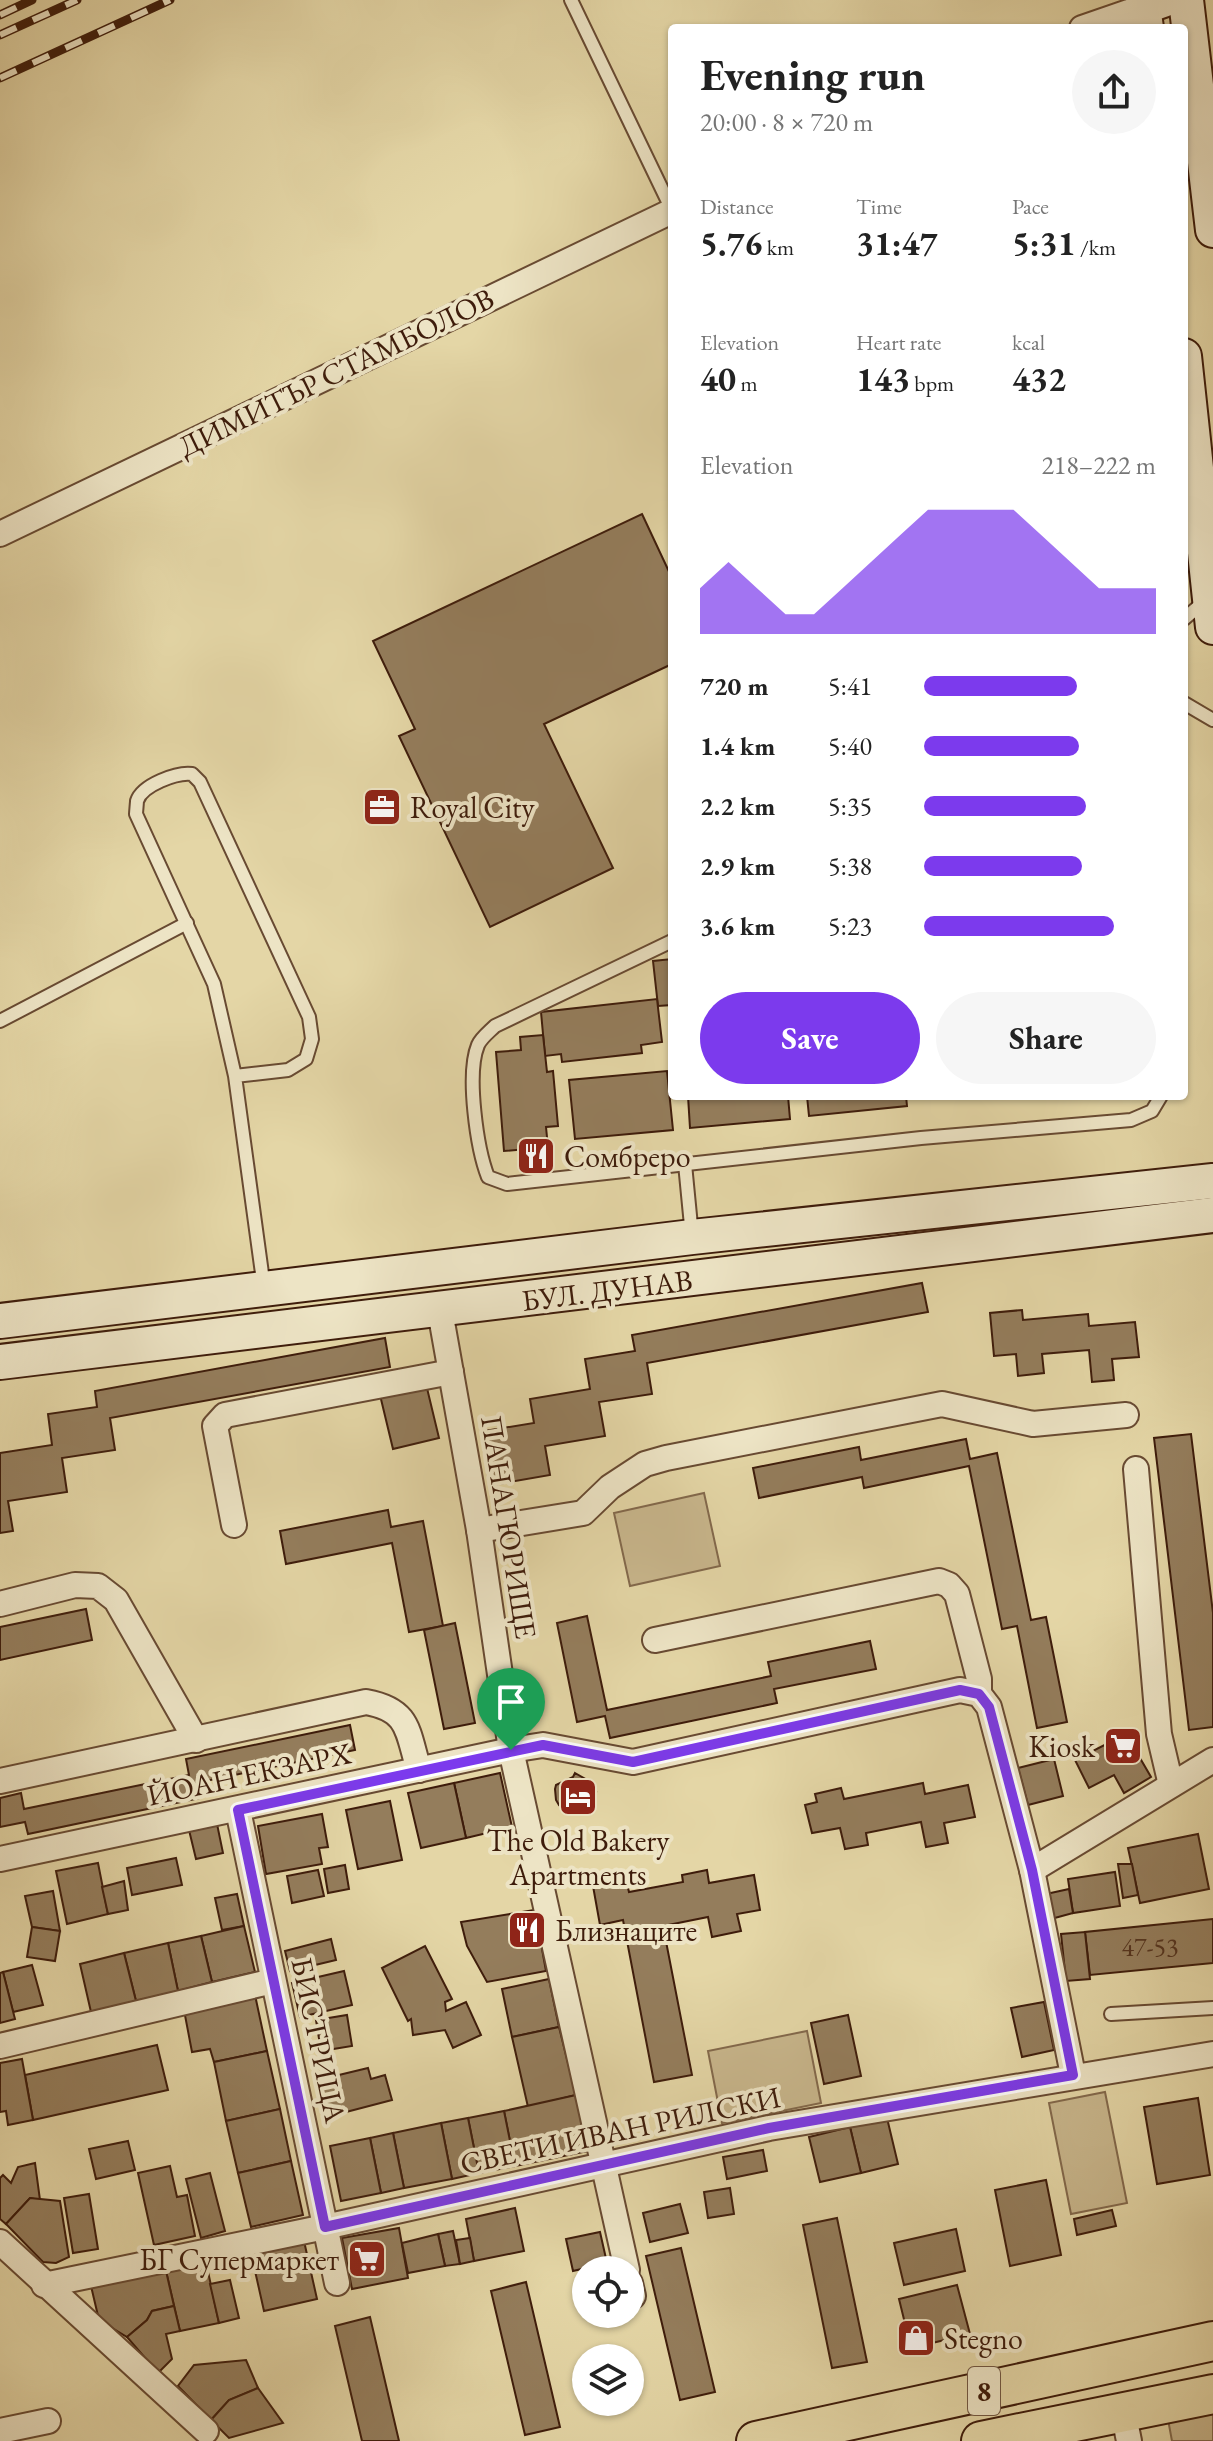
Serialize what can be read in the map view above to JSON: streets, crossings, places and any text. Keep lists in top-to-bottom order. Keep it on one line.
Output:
{"streets":{"main road":["БУЛ. ДУНАВ","8"],"street":["ДИМИТЪР СТАМБОЛОВ","ПАНАГЮРИЩЕ","ЙОАН ЕКЗАРХ","БИСТРИЦА","СВЕТИ ИВАН РИЛСКИ"]},"crossings":[["БУЛ. ДУНАВ","ПАНАГЮРИЩЕ"],["ПАНАГЮРИЩЕ","ЙОАН ЕКЗАРХ"],["ПАНАГЮРИЩЕ","СВЕТИ ИВАН РИЛСКИ"],["ЙОАН ЕКЗАРХ","БИСТРИЦА"],["БИСТРИЦА","СВЕТИ ИВАН РИЛСКИ"]],"places":{"office":["Royal City"],"restaurant":["Сомбреро","Близнаците"],"supermarket":["Kiosk","БГ Супермаркет"],"hotel":["The Old Bakery Apartments"],"shop":["Stegno"]},"house_numbers":["47-53"],"page":{"heading":["Evening run","20:00 · 8 × 720 m"],"stats":[["Distance","5.76 km"],["Time","31:47"],["Pace","5:31 /km"],["Elevation","40 m"],["Heart rate","143 bpm"],["kcal","432"]],"chart":["Elevation","218–222 m"],"list":[{"name":"720 m","note":"5:41"},{"name":"1.4 km","note":"5:40"},{"name":"2.2 km","note":"5:35"},{"name":"2.9 km","note":"5:38"},{"name":"3.6 km","note":"5:23"}],"buttons":["Save","Share"]}}
